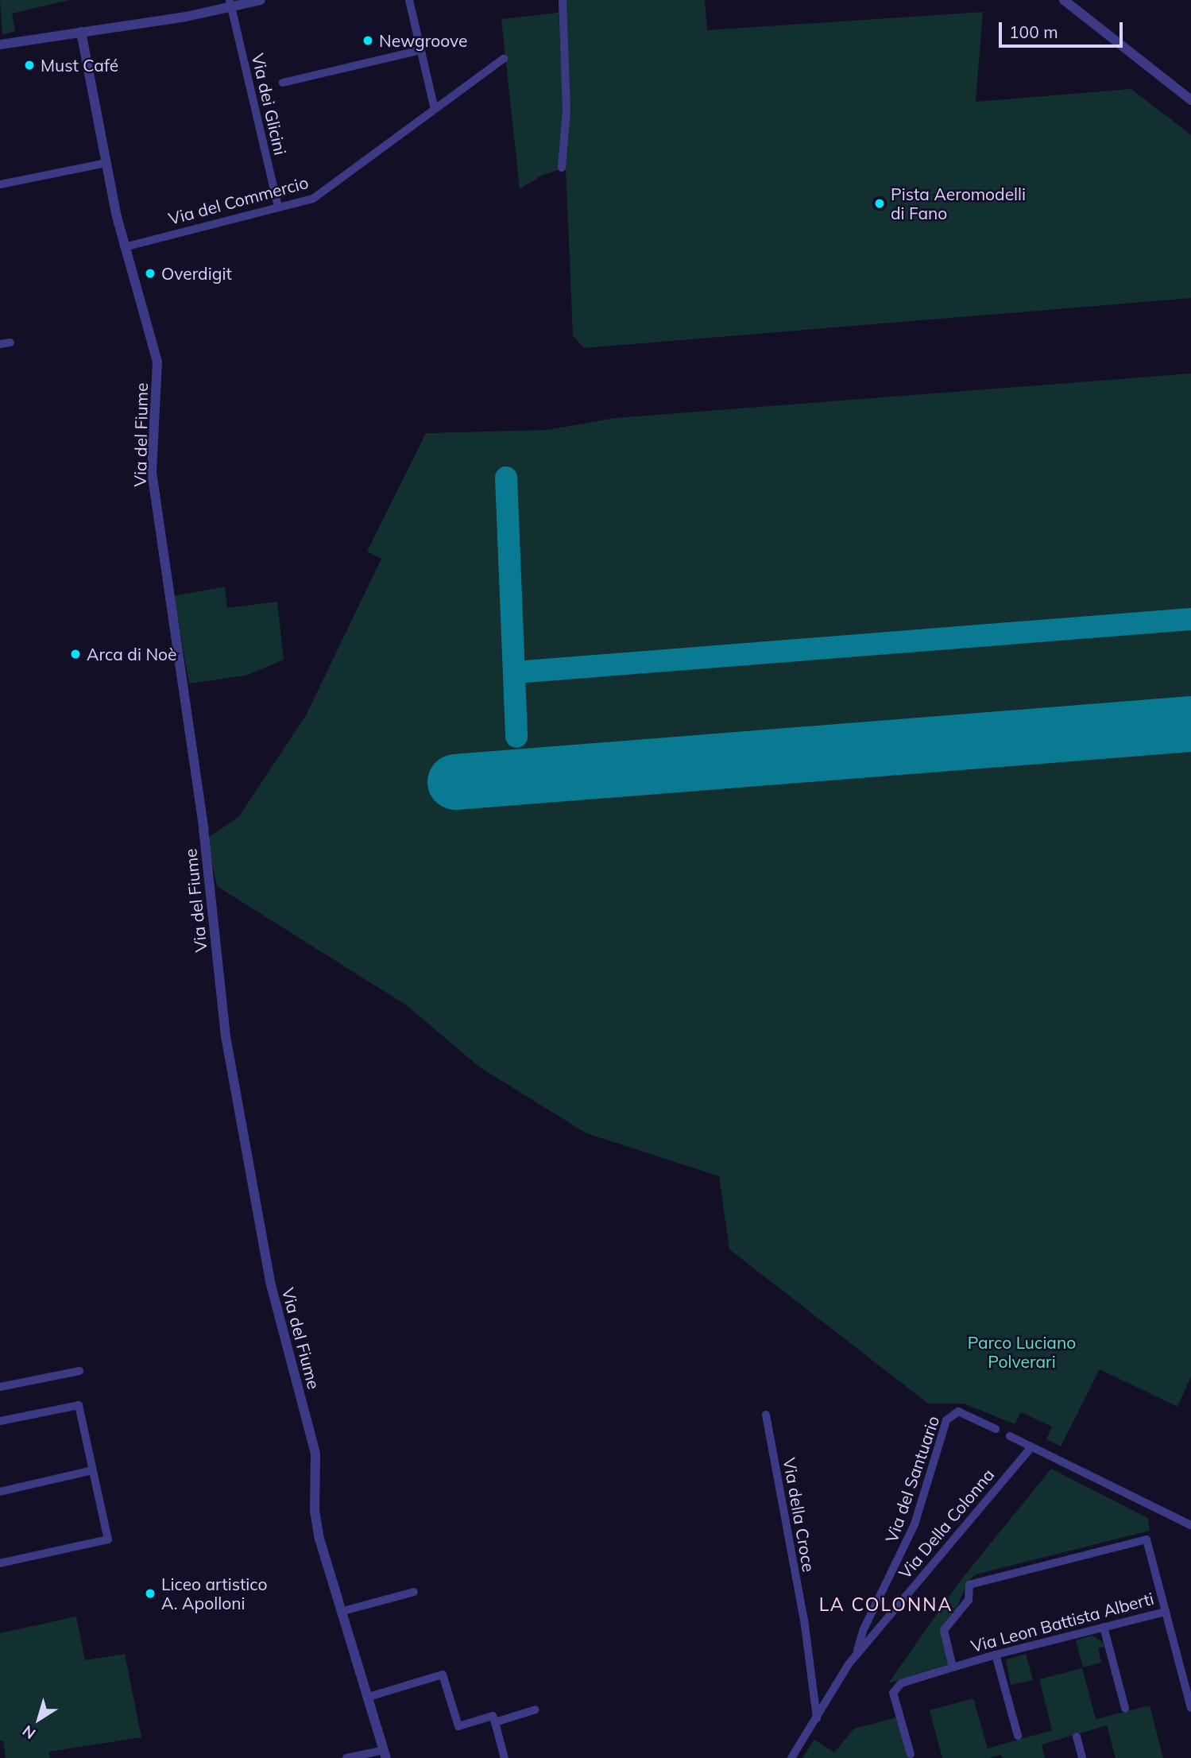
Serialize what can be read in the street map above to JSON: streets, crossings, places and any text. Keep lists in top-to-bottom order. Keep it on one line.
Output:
{"streets":{"street":["Via dei Glicini","Via del Commercio","Via del Fiume","Via del Santuario","Via della Croce","Via Della Colonna","Via Leon Battista Alberti"]},"crossings":[["Via dei Glicini","Via del Commercio"],["Via del Commercio","Via del Fiume"],["Via del Santuario","Via Della Colonna"],["Via della Croce","Via Della Colonna"]],"districts":["LA COLONNA"],"parks":["Parco Luciano Polverari"],"places":["Newgroove","Must Café","Pista Aeromodelli di Fano","Overdigit","Arca di Noè","Liceo artistico A. Apolloni"],"scale_bar":"100 m","north":"bottom left"}
